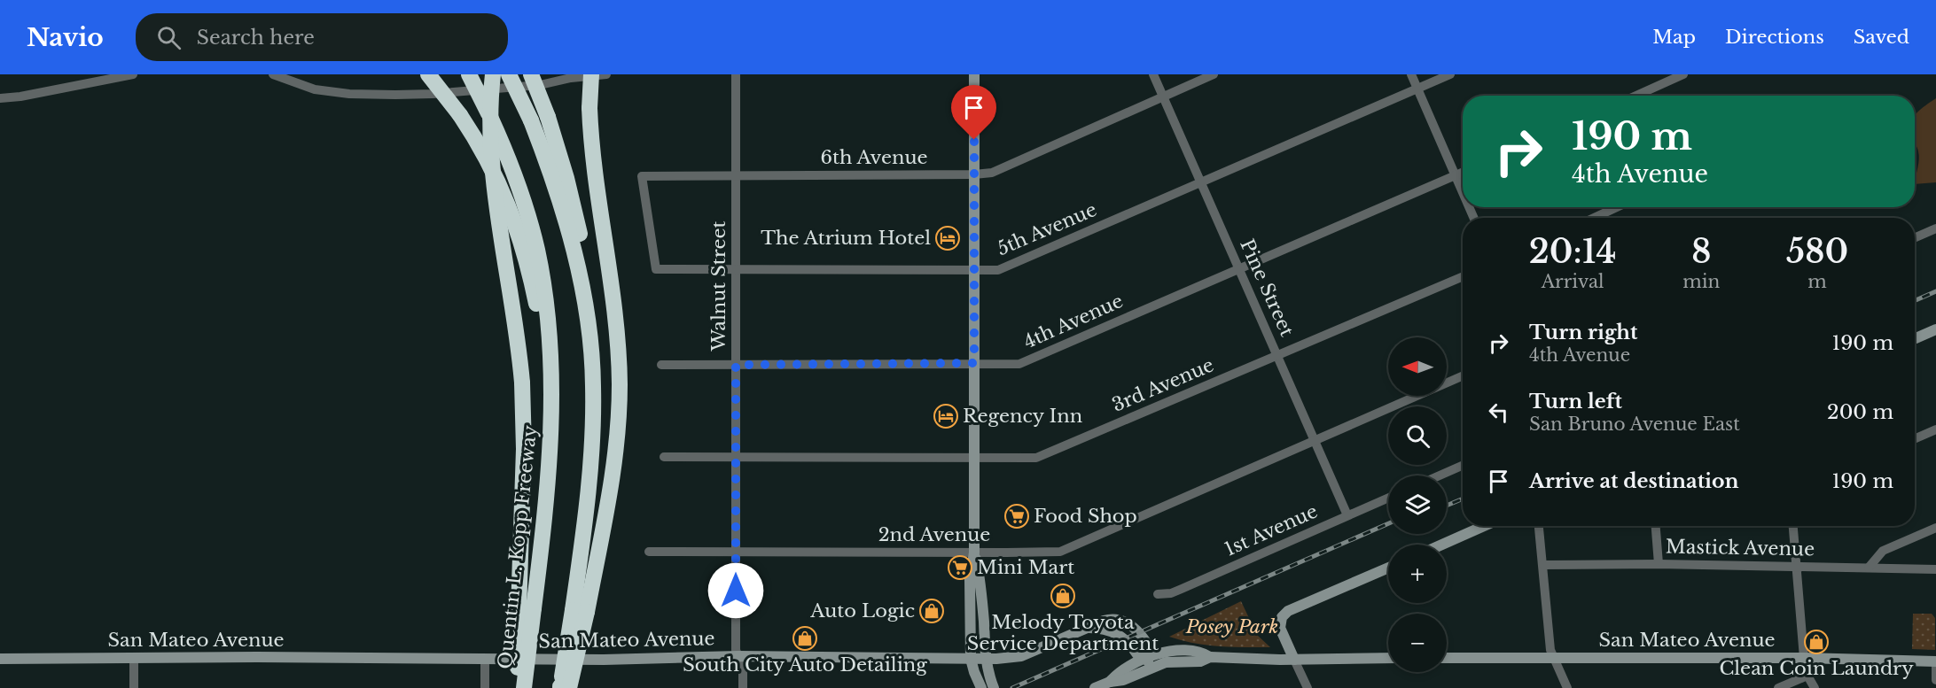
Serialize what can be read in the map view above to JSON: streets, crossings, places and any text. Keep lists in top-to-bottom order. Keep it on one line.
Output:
{"streets":{"highway":["Quentin L. Kopp Freeway"],"main road":["San Mateo Avenue"],"street":["6th Avenue","5th Avenue","Walnut Street","Pine Street","4th Avenue","3rd Avenue","1st Avenue","2nd Avenue","Mastick Avenue"]},"crossings":[["6th Avenue","5th Avenue"],["6th Avenue","Walnut Street"],["6th Avenue","Pine Street"],["5th Avenue","Walnut Street"],["5th Avenue","Pine Street"],["Walnut Street","4th Avenue"],["Walnut Street","3rd Avenue"],["Walnut Street","2nd Avenue"],["Walnut Street","San Mateo Avenue"],["Pine Street","4th Avenue"],["Pine Street","3rd Avenue"],["Pine Street","1st Avenue"],["Pine Street","2nd Avenue"]],"parks":["Posey Park"],"places":{"hotel":["The Atrium Hotel","Regency Inn"],"supermarket":["Food Shop","Mini Mart"],"shop":["Melody Toyota Service Department","Auto Logic","South City Auto Detailing","Clean Coin Laundry"]},"north":"left","page":{"header":"Navio","search":"Search here","nav":["Map","Directions","Saved"],"turn":["190 m","4th Avenue"],"eta":["20:14","Arrival","8","min","580","m"],"list":[{"name":"Turn right","note":"4th Avenue","value":"190 m"},{"name":"Turn left","note":"San Bruno Avenue East","value":"200 m"},{"name":"Arrive at destination","value":"190 m"}],"map_buttons":["+","−"]}}
